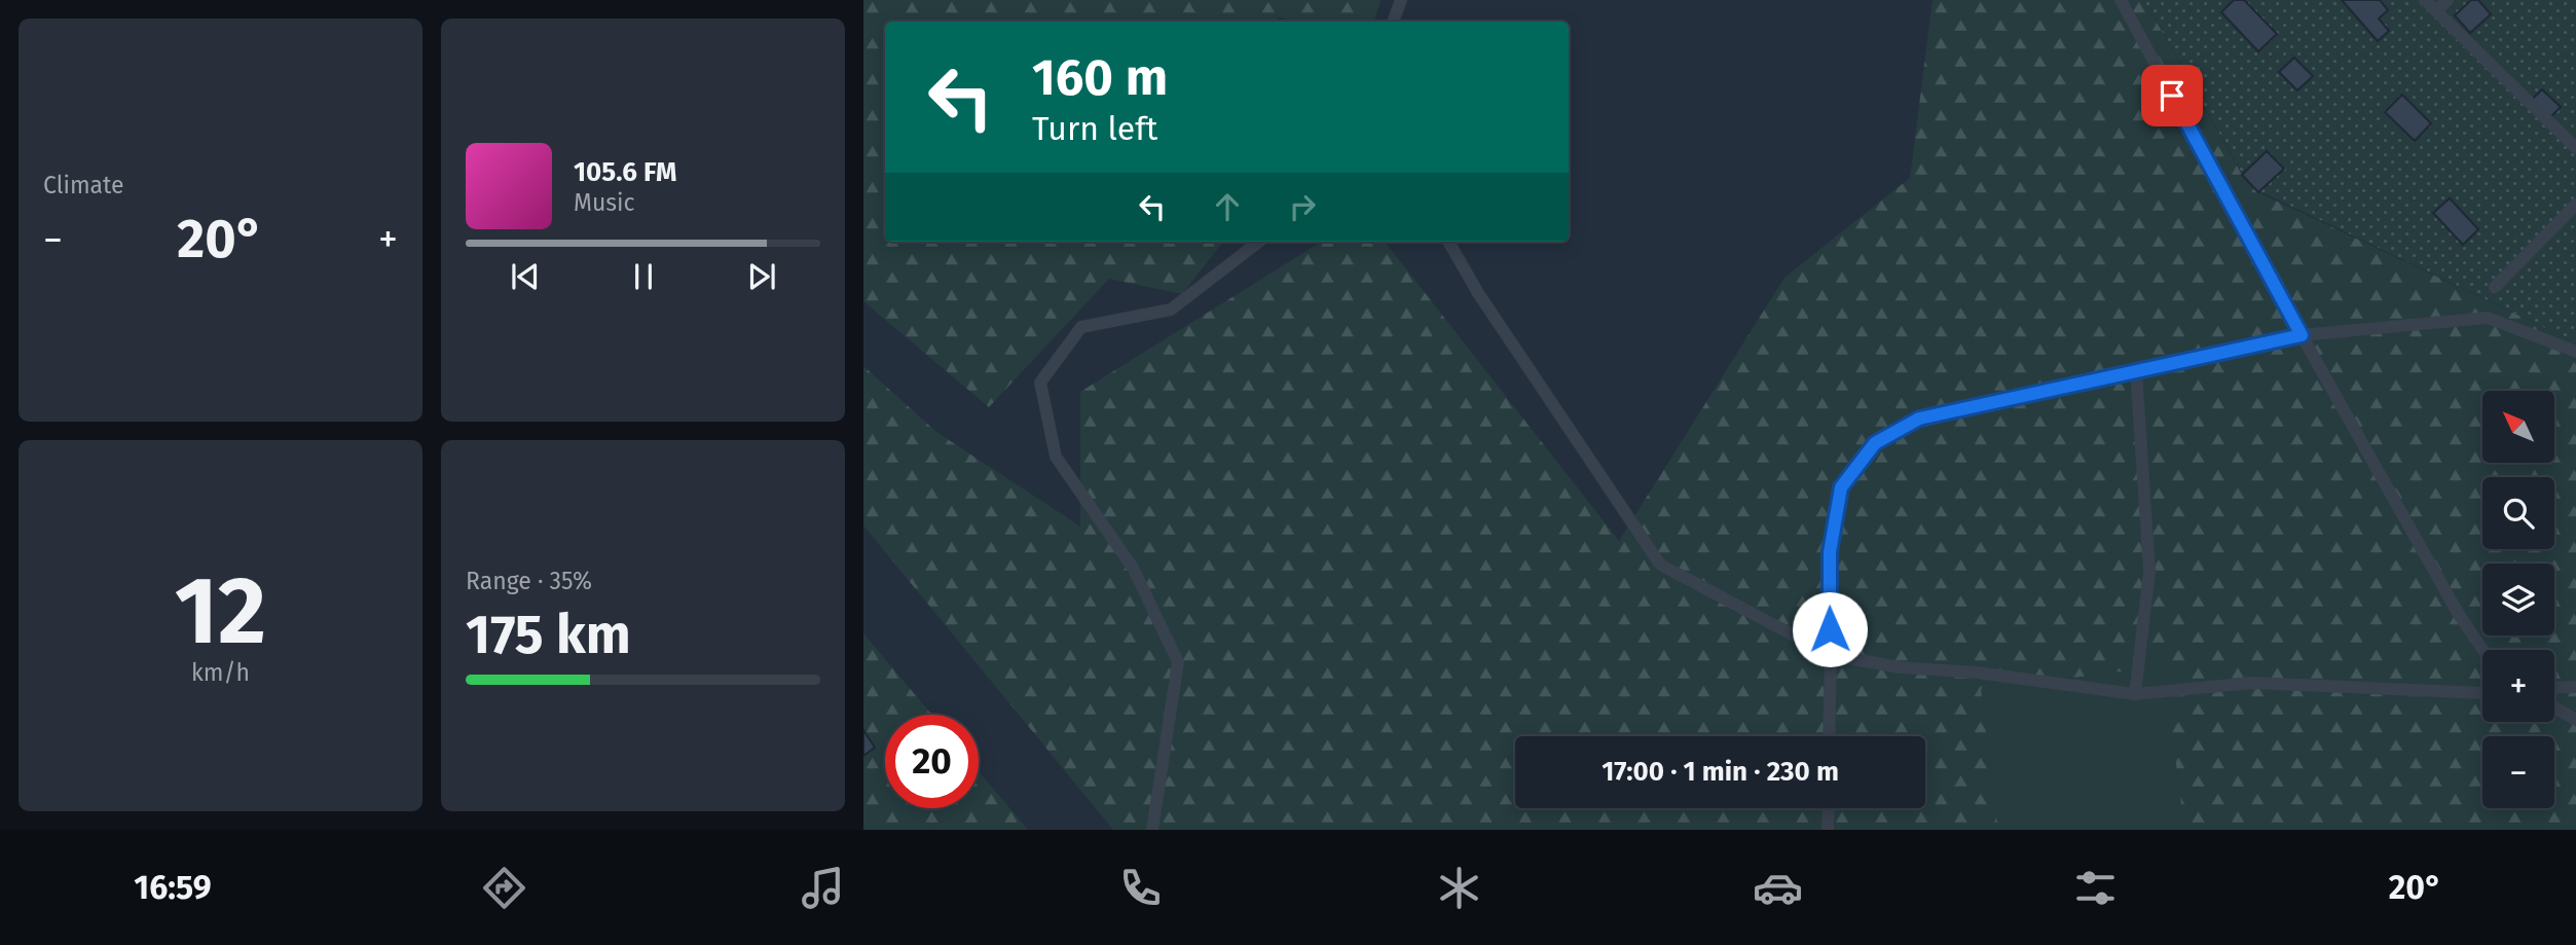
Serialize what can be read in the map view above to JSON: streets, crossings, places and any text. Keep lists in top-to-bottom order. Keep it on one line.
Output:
{"north":"top left","page":{"tile":["Climate",["12","km/h"],["Range · 35%","175 km"]],"turn":["160 m","Turn left"],"song":["105.6 FM","Music"],"heat":["−","20°","+"],"map_buttons":["+","−"],"limit":"20","trip":"17:00 · 1 min · 230 m","tabs":["16:59","20°"]}}
